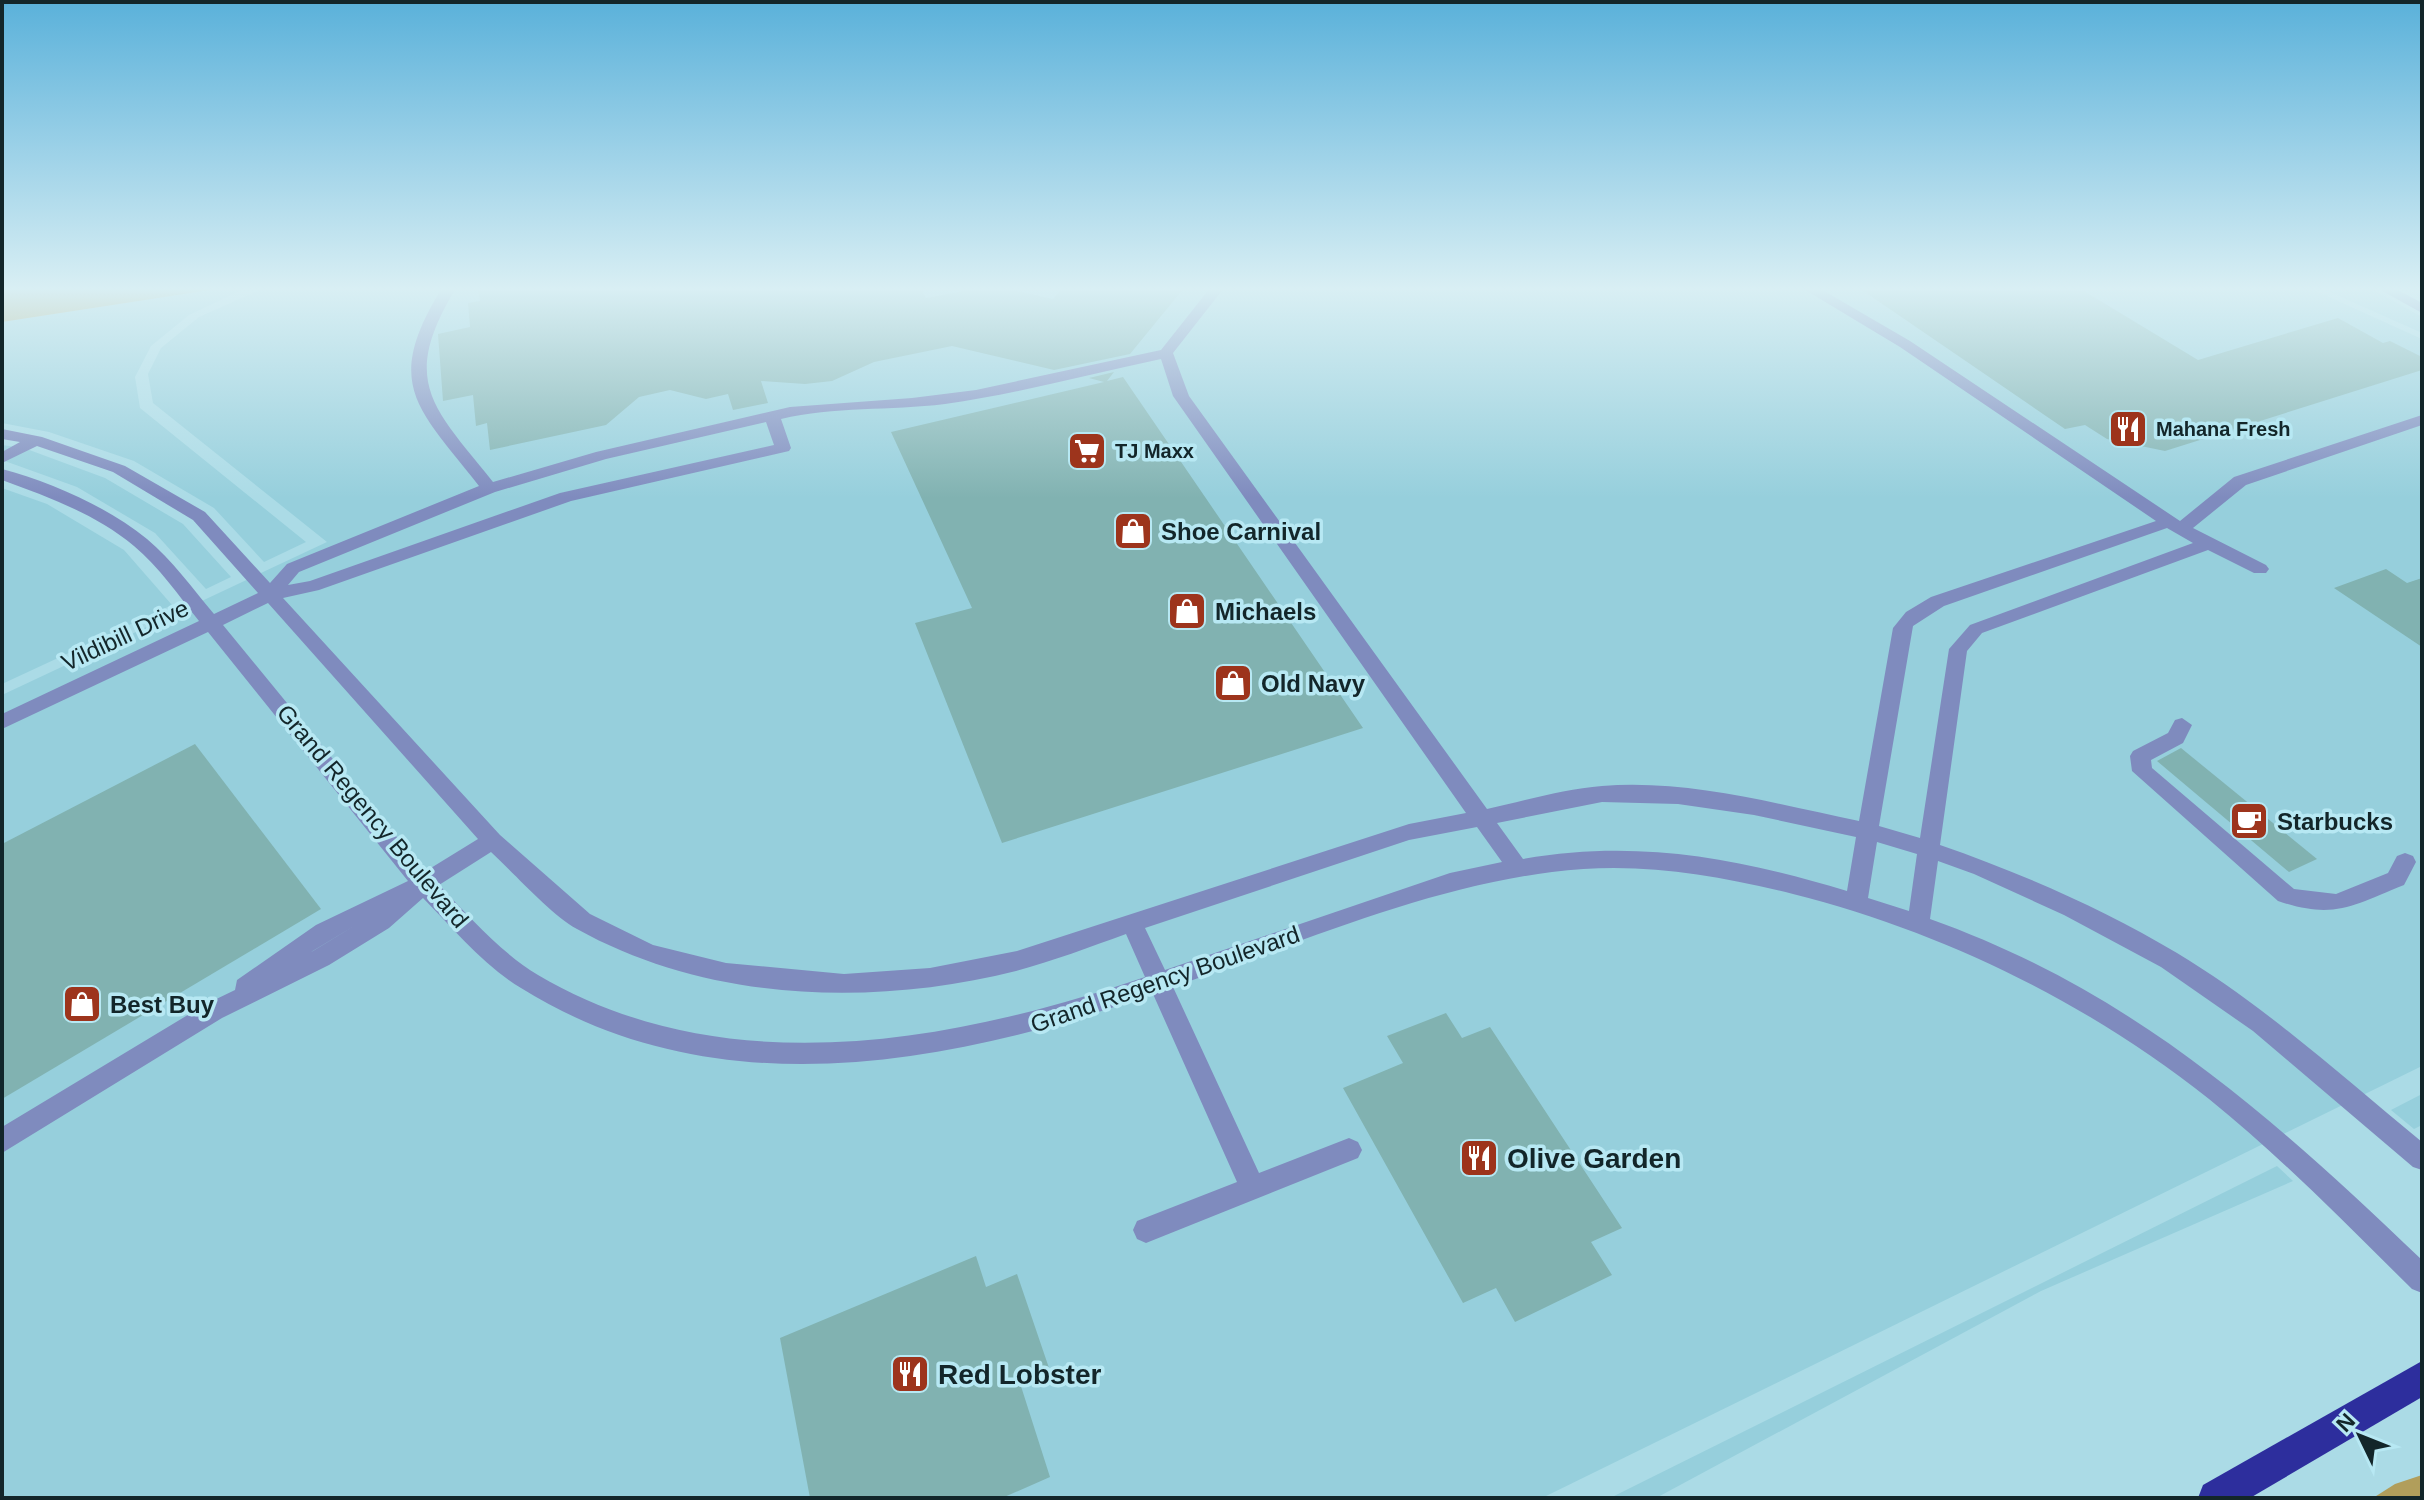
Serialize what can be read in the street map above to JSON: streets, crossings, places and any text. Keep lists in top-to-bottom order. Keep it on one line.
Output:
{"streets":{"street":["Vildibill Drive","Grand Regency Boulevard"]},"crossings":[["Vildibill Drive","Grand Regency Boulevard"]],"places":{"restaurant":["Mahana Fresh","Olive Garden","Red Lobster"],"supermarket":["TJ Maxx"],"shop":["Shoe Carnival","Michaels","Old Navy","Best Buy"],"cafe":["Starbucks"]},"north":"top left"}
